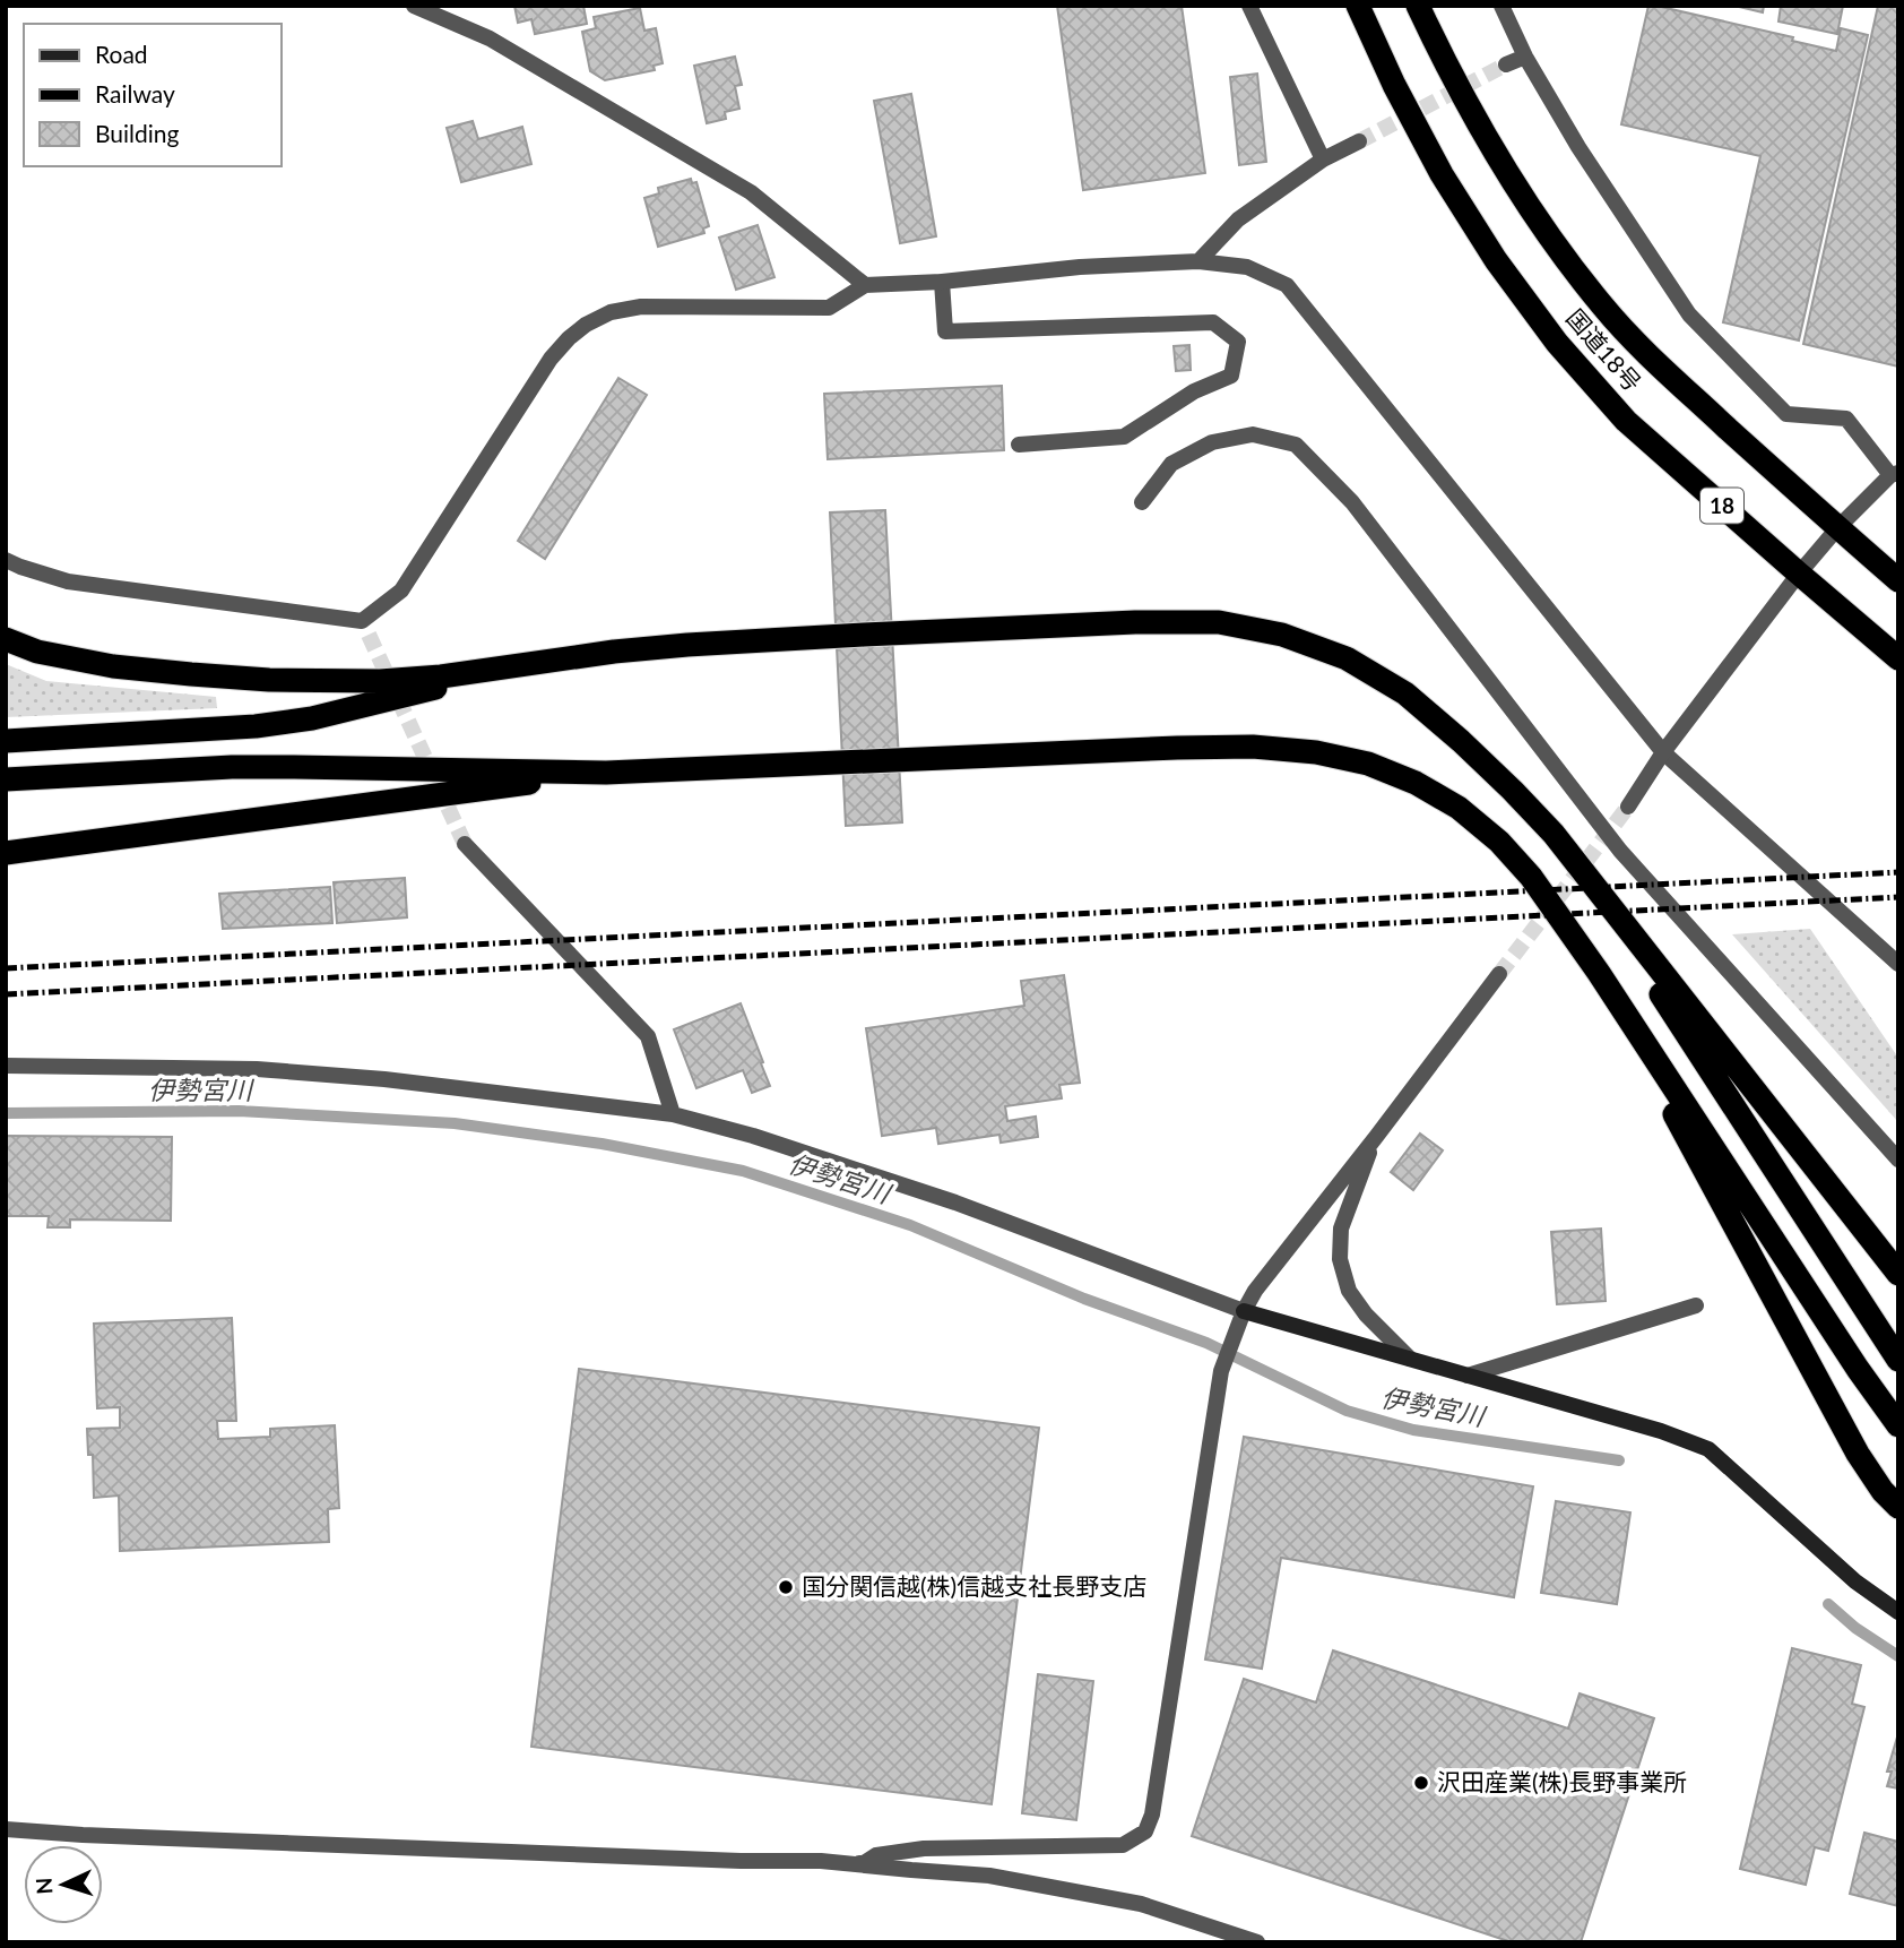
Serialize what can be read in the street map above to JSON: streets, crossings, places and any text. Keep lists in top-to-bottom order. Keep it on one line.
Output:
{"streets":{"highway":["国道18号","18"]},"water":["伊勢宮川"],"places":["国分関信越(株)信越支社長野支店","沢田産業(株)長野事業所"],"legend":["Road","Railway","Building"],"north":"left"}
